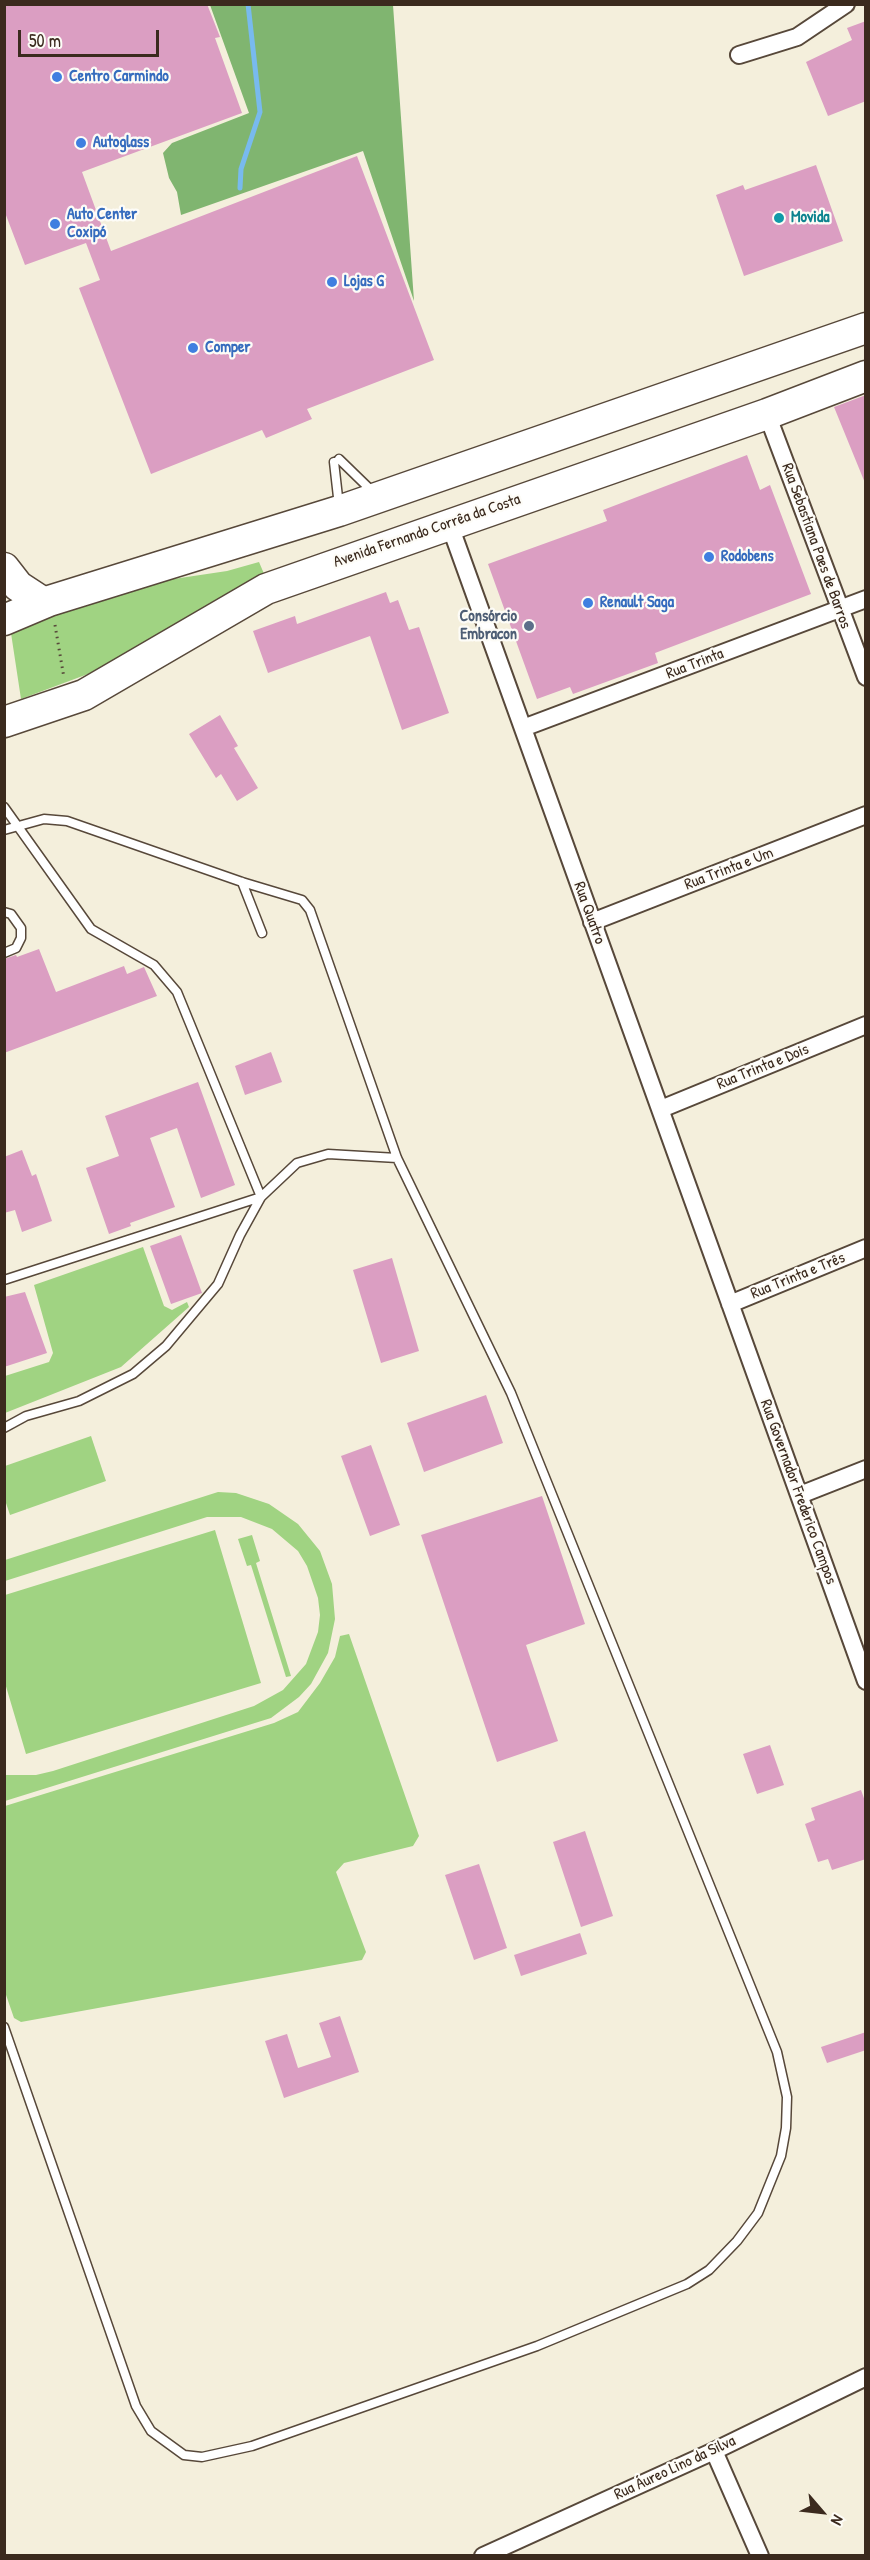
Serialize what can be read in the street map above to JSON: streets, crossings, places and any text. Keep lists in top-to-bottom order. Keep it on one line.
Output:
{"streets":{"highway":["Avenida Fernando Corrêa da Costa"],"street":["Rua Sebastiana Paes de Barros","Rua Trinta","Rua Trinta e Um","Rua Quatro","Rua Trinta e Dois","Rua Trinta e Três","Rua Governador Frederico Campos","Rua Áureo Lino da Silva"]},"crossings":[["Avenida Fernando Corrêa da Costa","Rua Sebastiana Paes de Barros"],["Avenida Fernando Corrêa da Costa","Rua Quatro"],["Rua Sebastiana Paes de Barros","Rua Trinta"],["Rua Trinta","Rua Quatro"],["Rua Trinta e Um","Rua Quatro"],["Rua Quatro","Rua Trinta e Dois"],["Rua Quatro","Rua Trinta e Três"],["Rua Quatro","Rua Governador Frederico Campos"],["Rua Trinta e Três","Rua Governador Frederico Campos"]],"places":["Centro Carmindo","Autoglass","Movida","Auto Center Coxipó","Lojas G","Comper","Rodobens","Renault Saga","Consórcio Embracon"],"scale_bar":"50 m","north":"bottom right"}
